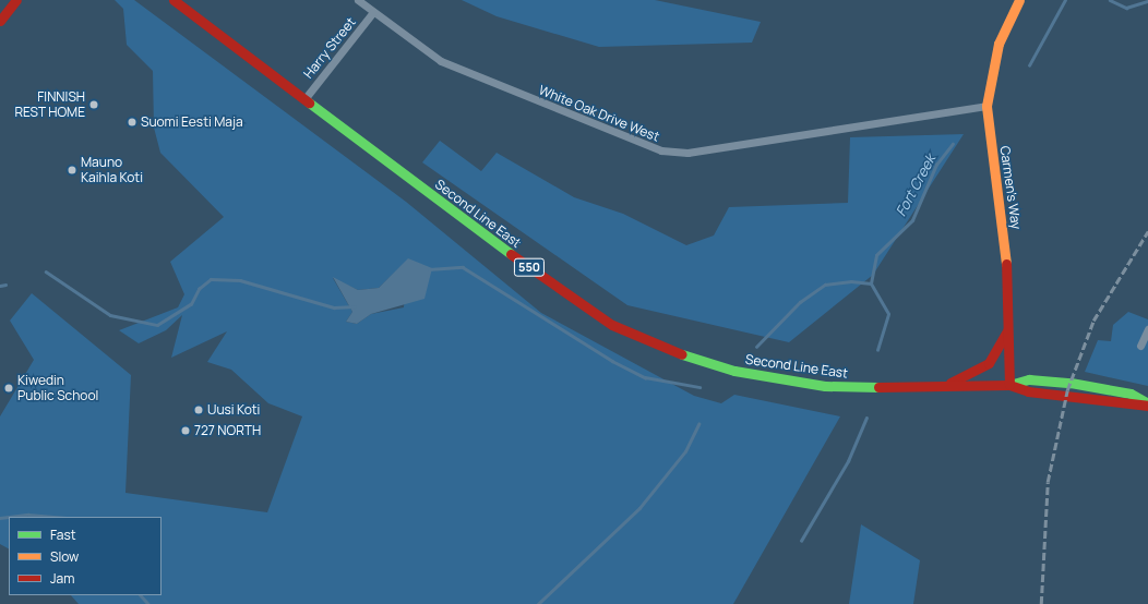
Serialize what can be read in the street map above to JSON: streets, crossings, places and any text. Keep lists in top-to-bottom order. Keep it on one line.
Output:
{"streets":{"main road":["Carmen's Way","Second Line East","550"],"street":["Harry Street","White Oak Drive West"]},"crossings":[["Harry Street","White Oak Drive West"],["Harry Street","Second Line East"],["White Oak Drive West","Carmen's Way"],["Carmen's Way","Second Line East"]],"water":["Fort Creek"],"places":["FINNISH REST HOME","Suomi Eesti Maja","Mauno Kaihla Koti","Kiwedin Public School","Uusi Koti","727 NORTH"],"legend":["Fast","Slow","Jam"]}
